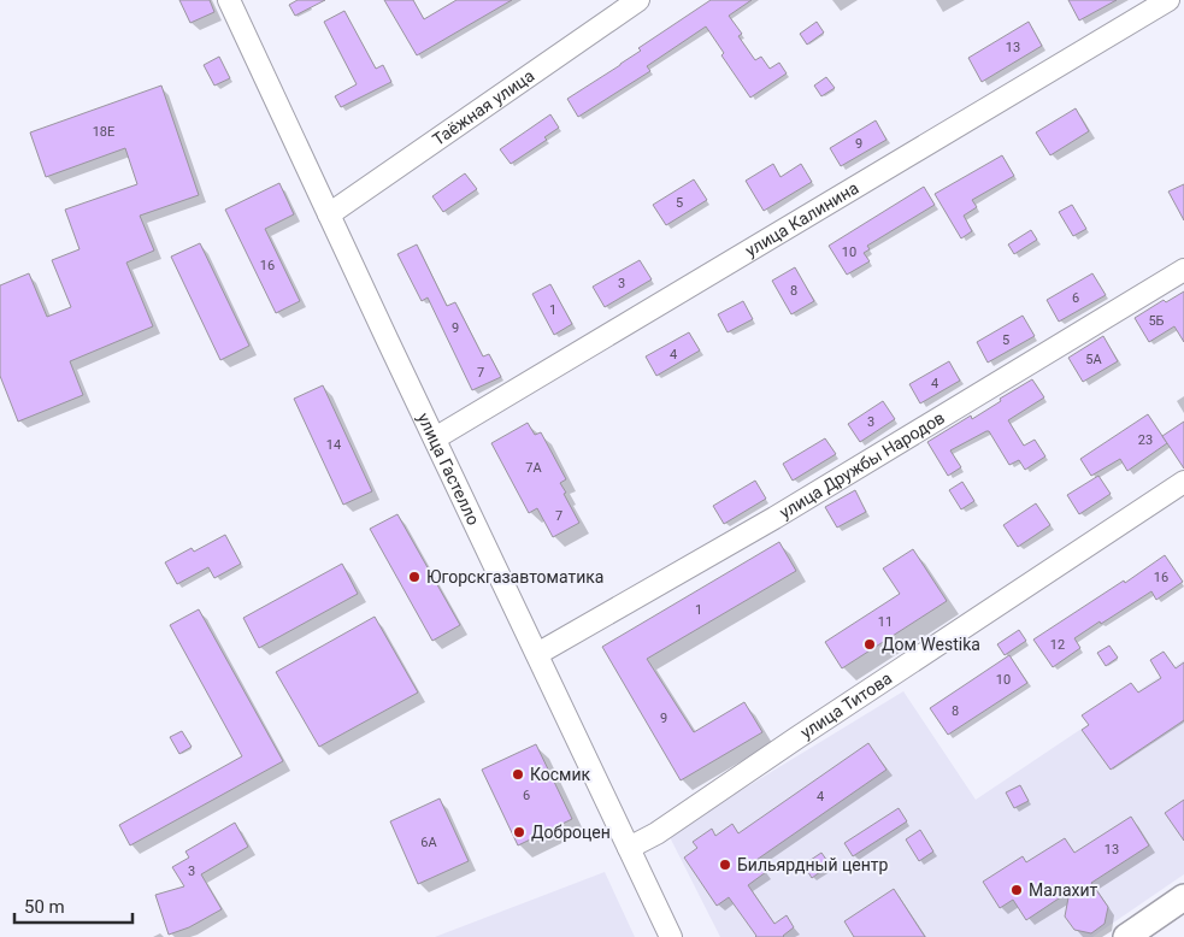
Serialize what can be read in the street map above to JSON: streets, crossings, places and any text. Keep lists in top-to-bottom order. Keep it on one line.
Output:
{"streets":{"street":["Таёжная улица","улица Калинина","улица Дружбы Народов","улица Гастелло","улица Титова"]},"crossings":[["Таёжная улица","улица Гастелло"],["улица Калинина","улица Гастелло"],["улица Дружбы Народов","улица Гастелло"],["улица Гастелло","улица Титова"]],"places":["Югорскгазавтоматика","Дом Westika","Космик","Доброцен","Бильярдный центр","Малахит"],"house_numbers":["13","18Е","9","5","10","16","3","8","6","1","5Б","9","5","4","5А","7","4","3","23","14","7А","7","16","1","11","12","10","8","9","6","4","6А","13","3"],"scale_bar":"50 m"}
